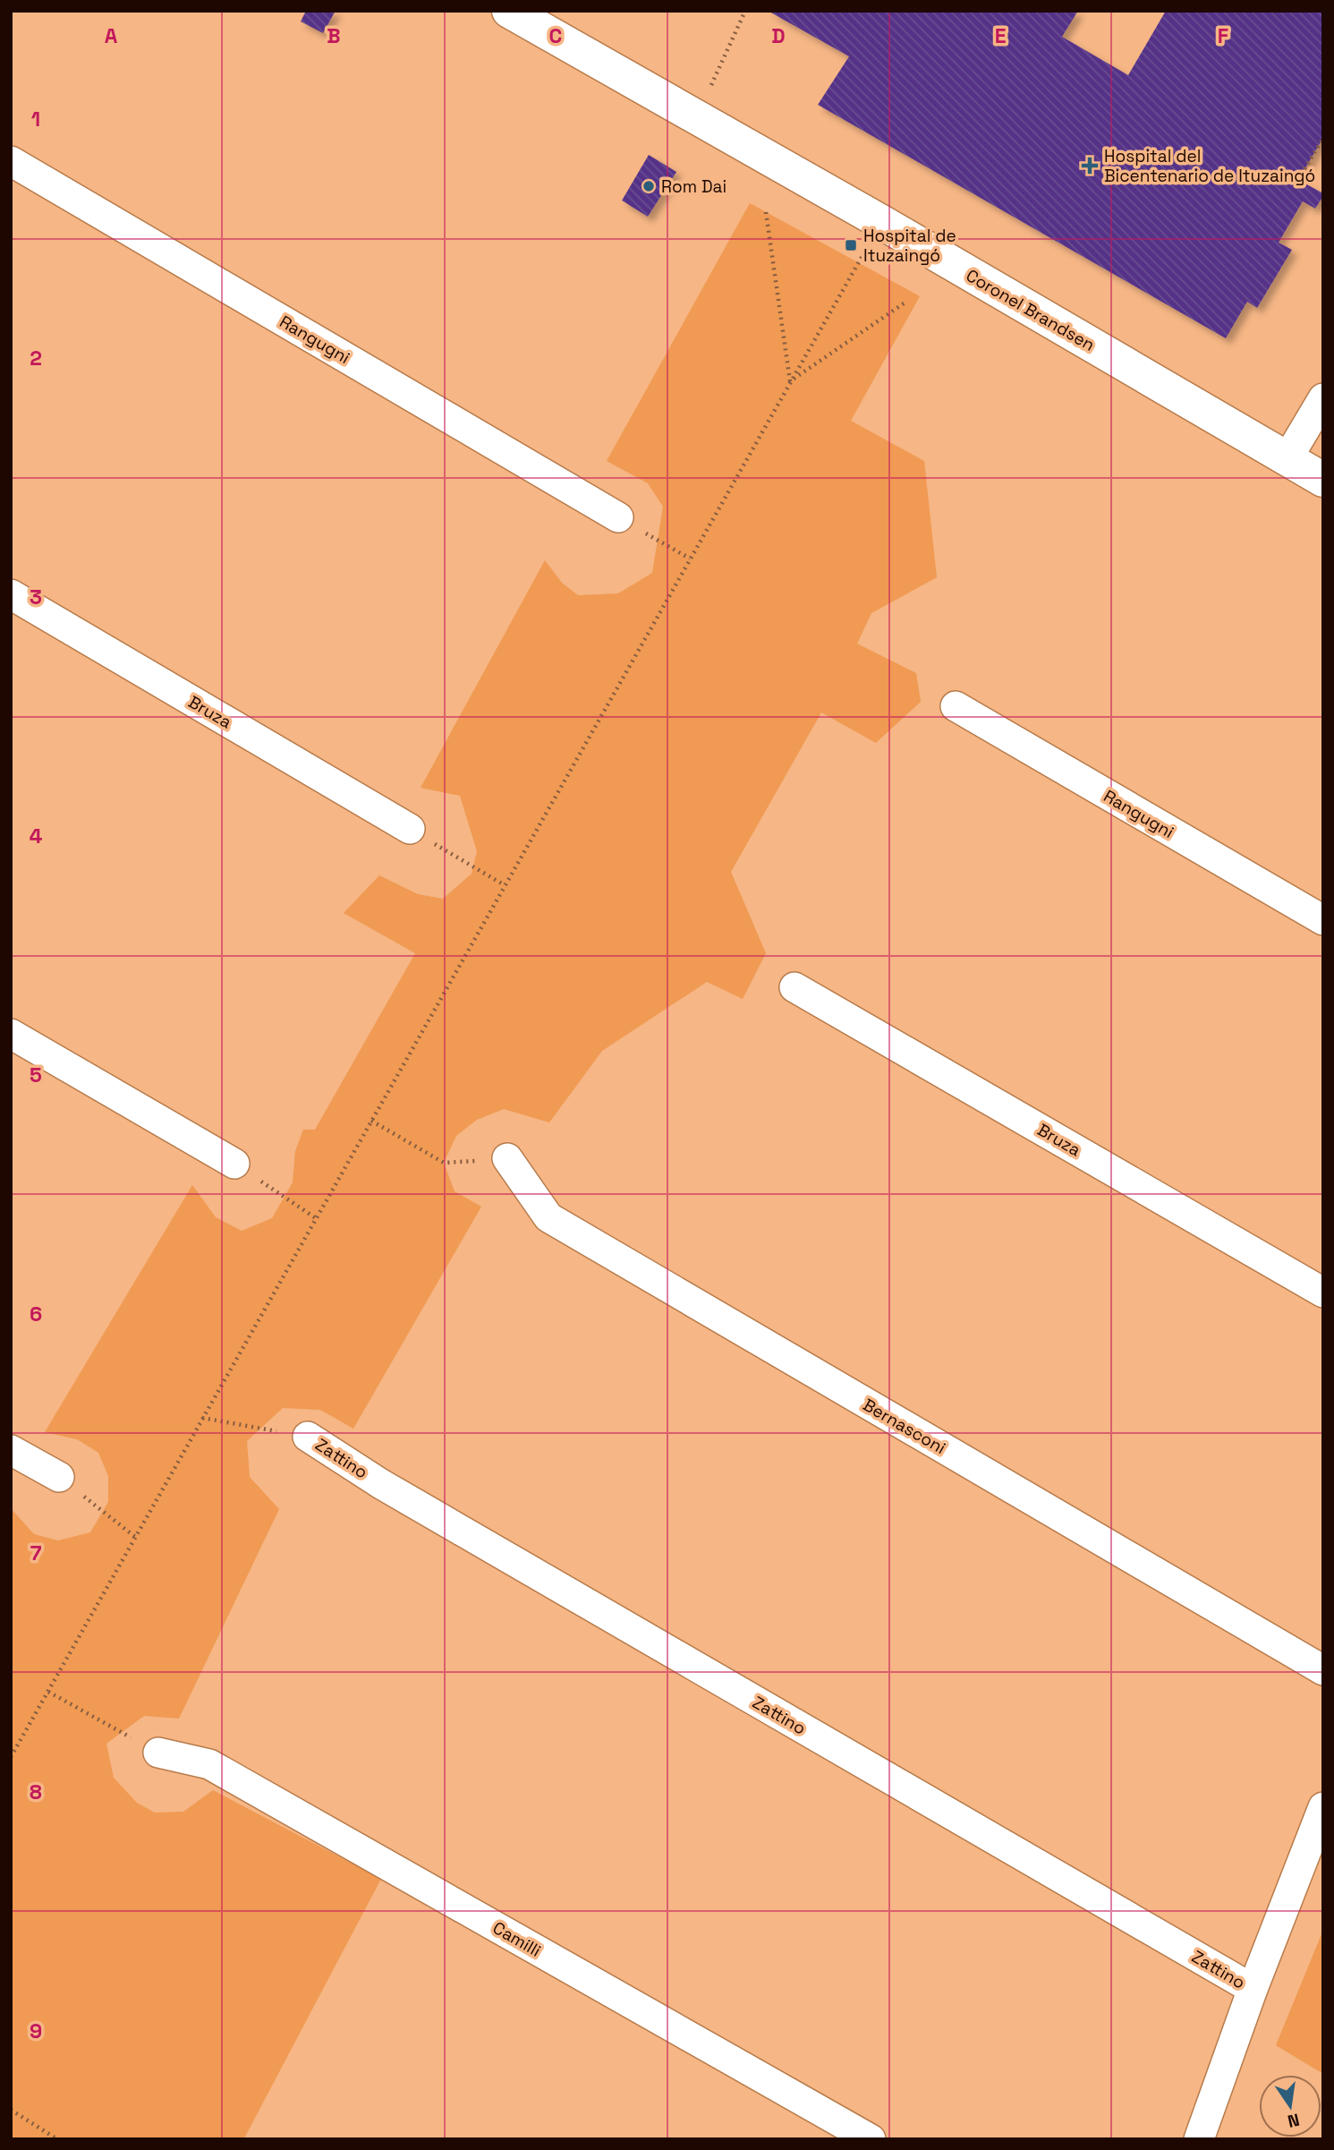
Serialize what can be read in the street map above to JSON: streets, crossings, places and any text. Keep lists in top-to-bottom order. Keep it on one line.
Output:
{"streets":{"street":["Coronel Brandsen","Rangugni","Bruza","Bernasconi","Zattino","Camilli"]},"places":{"health":["Hospital del Bicentenario de Ituzaingó"],"other":["Rom Dai"],"transit":["Hospital de Ituzaingó"]},"north":"bottom","grid":{"columns":["A","B","C","D","E","F"],"rows":["1","2","3","4","5","6","7","8","9"]}}
